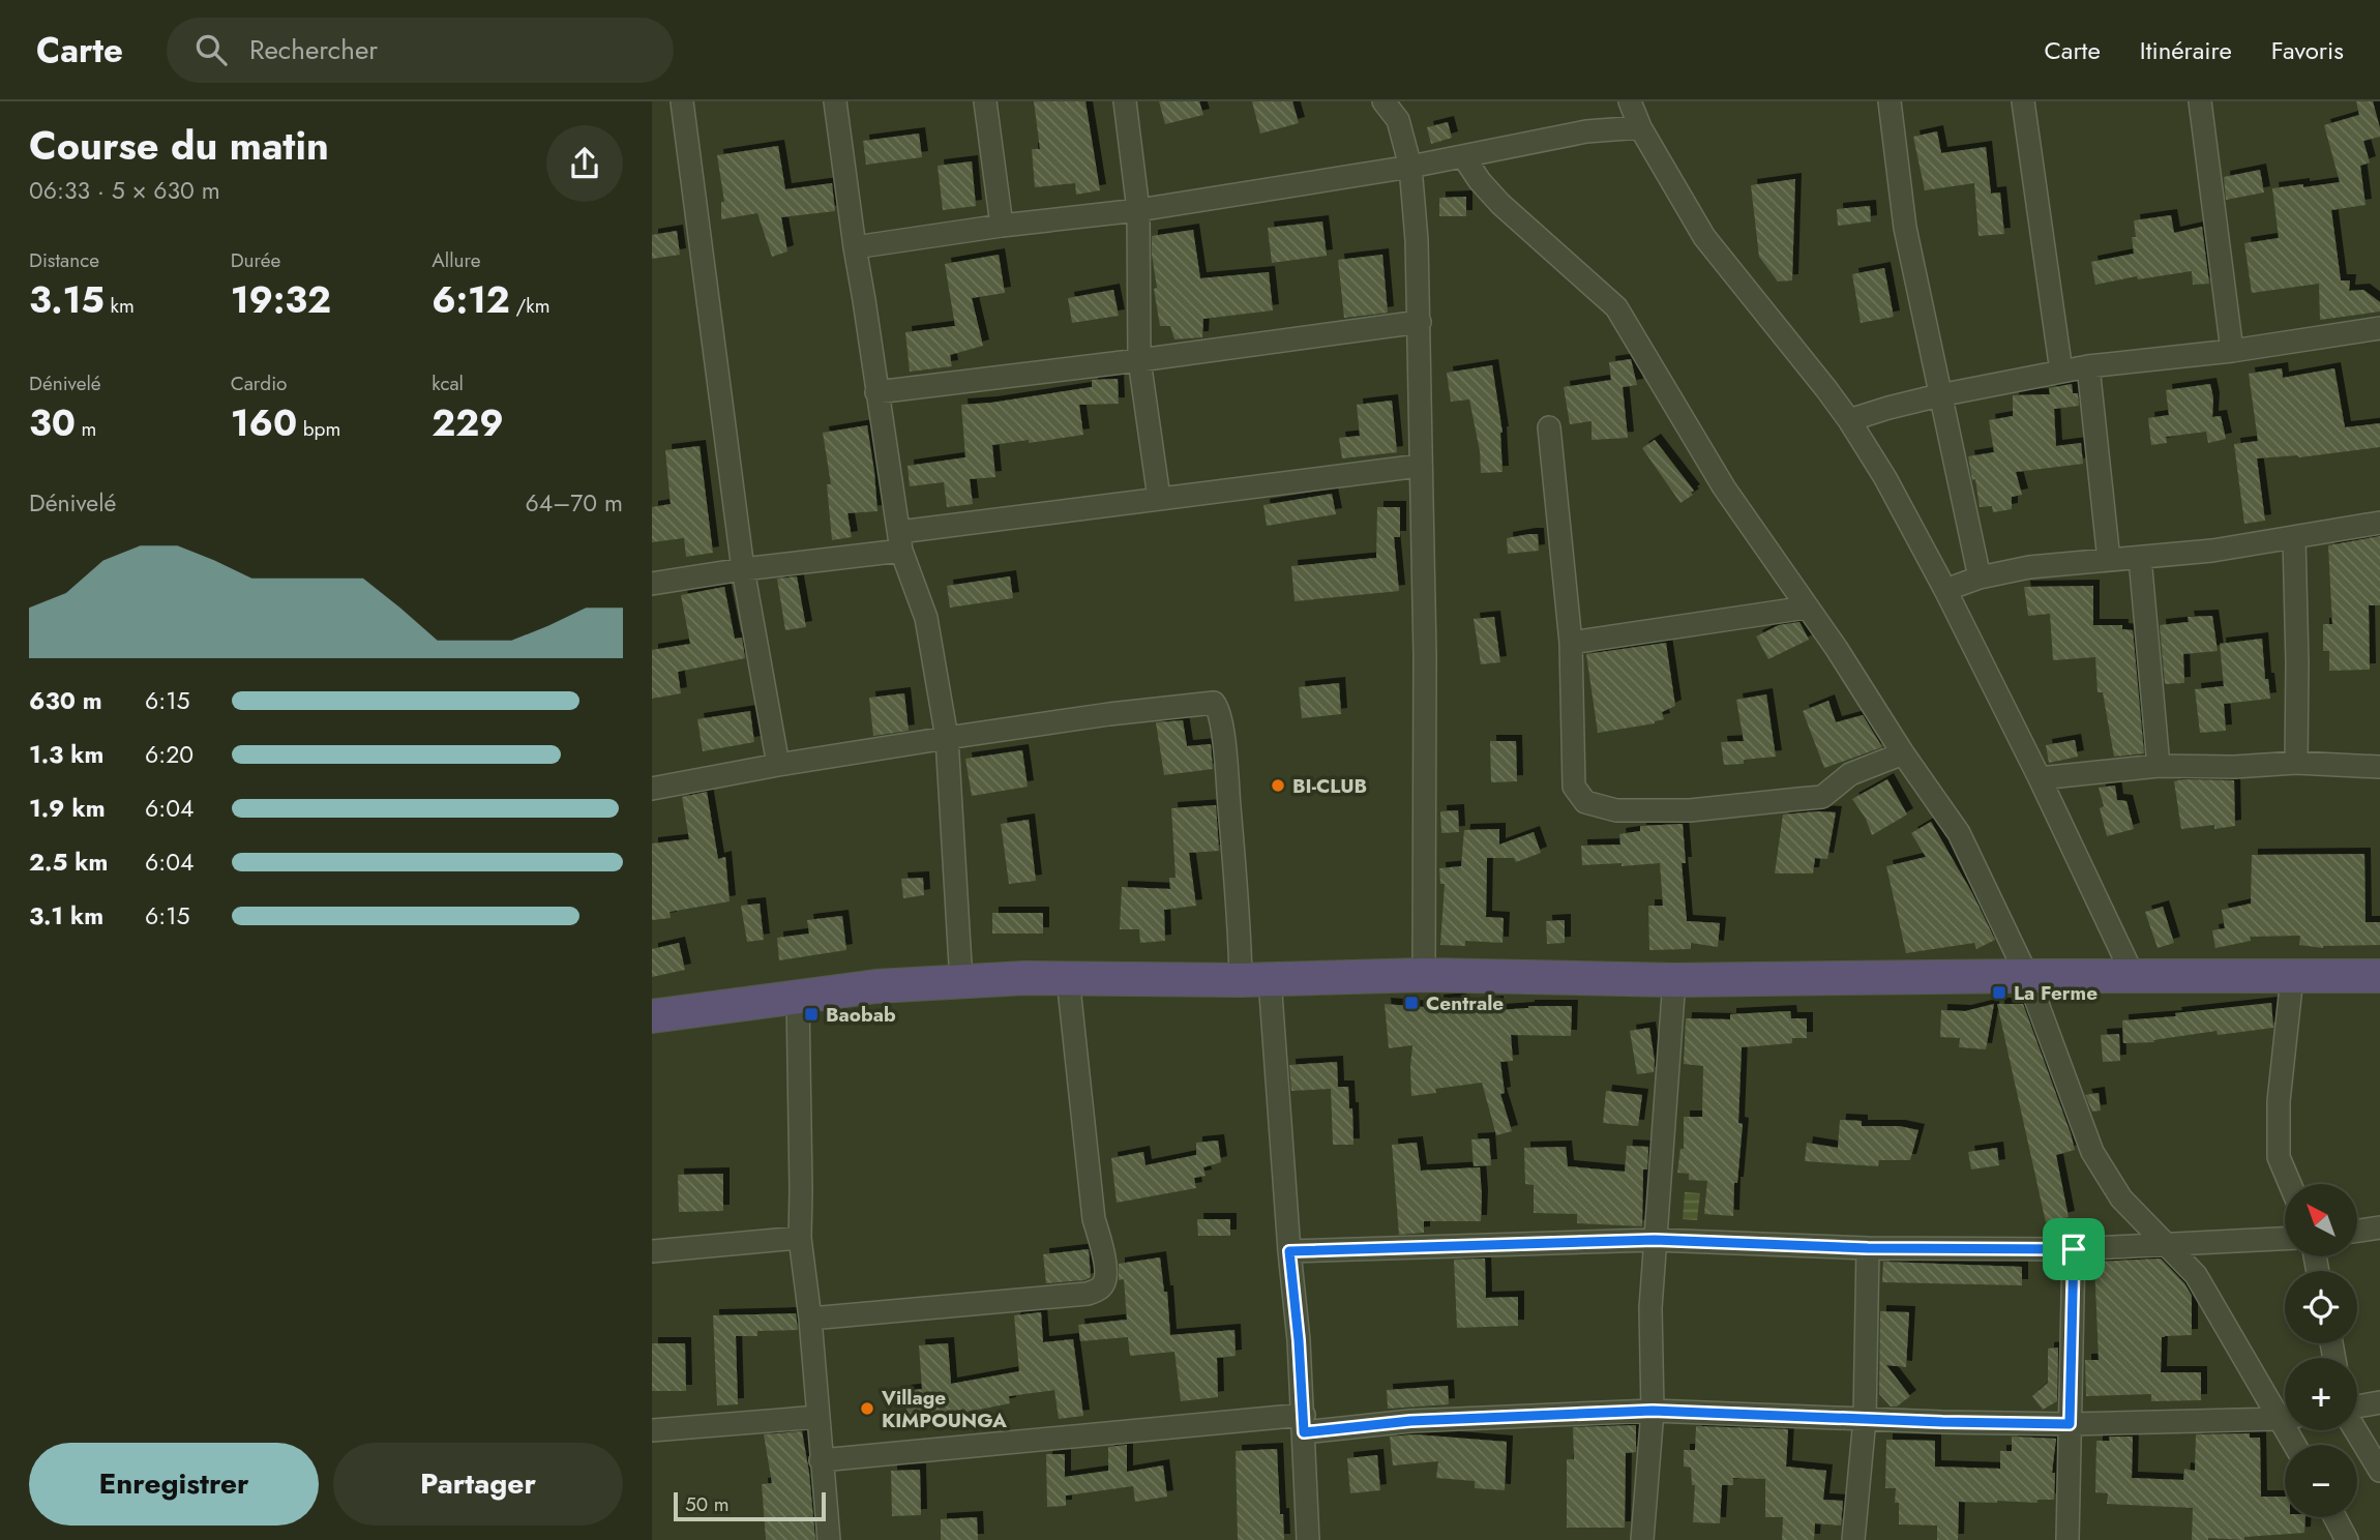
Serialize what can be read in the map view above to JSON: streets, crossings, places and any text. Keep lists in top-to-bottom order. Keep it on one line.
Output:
{"places":{"other":["BI-CLUB","Village KIMPOUNGA"],"transit":["La Ferme","Centrale","Baobab"]},"scale_bar":"50 m","north":"top left","page":{"header":"Carte","search":"Rechercher","nav":["Carte","Itinéraire","Favoris"],"heading":["Course du matin","06:33 · 5 × 630 m"],"stats":[["Distance","3.15 km"],["Durée","19:32"],["Allure","6:12 /km"],["Dénivelé","30 m"],["Cardio","160 bpm"],["kcal","229"]],"chart":["Dénivelé","64–70 m"],"list":[{"name":"630 m","note":"6:15"},{"name":"1.3 km","note":"6:20"},{"name":"1.9 km","note":"6:04"},{"name":"2.5 km","note":"6:04"},{"name":"3.1 km","note":"6:15"}],"map_buttons":["+","−"],"buttons":["Enregistrer","Partager"],"scale":"50 m"}}
